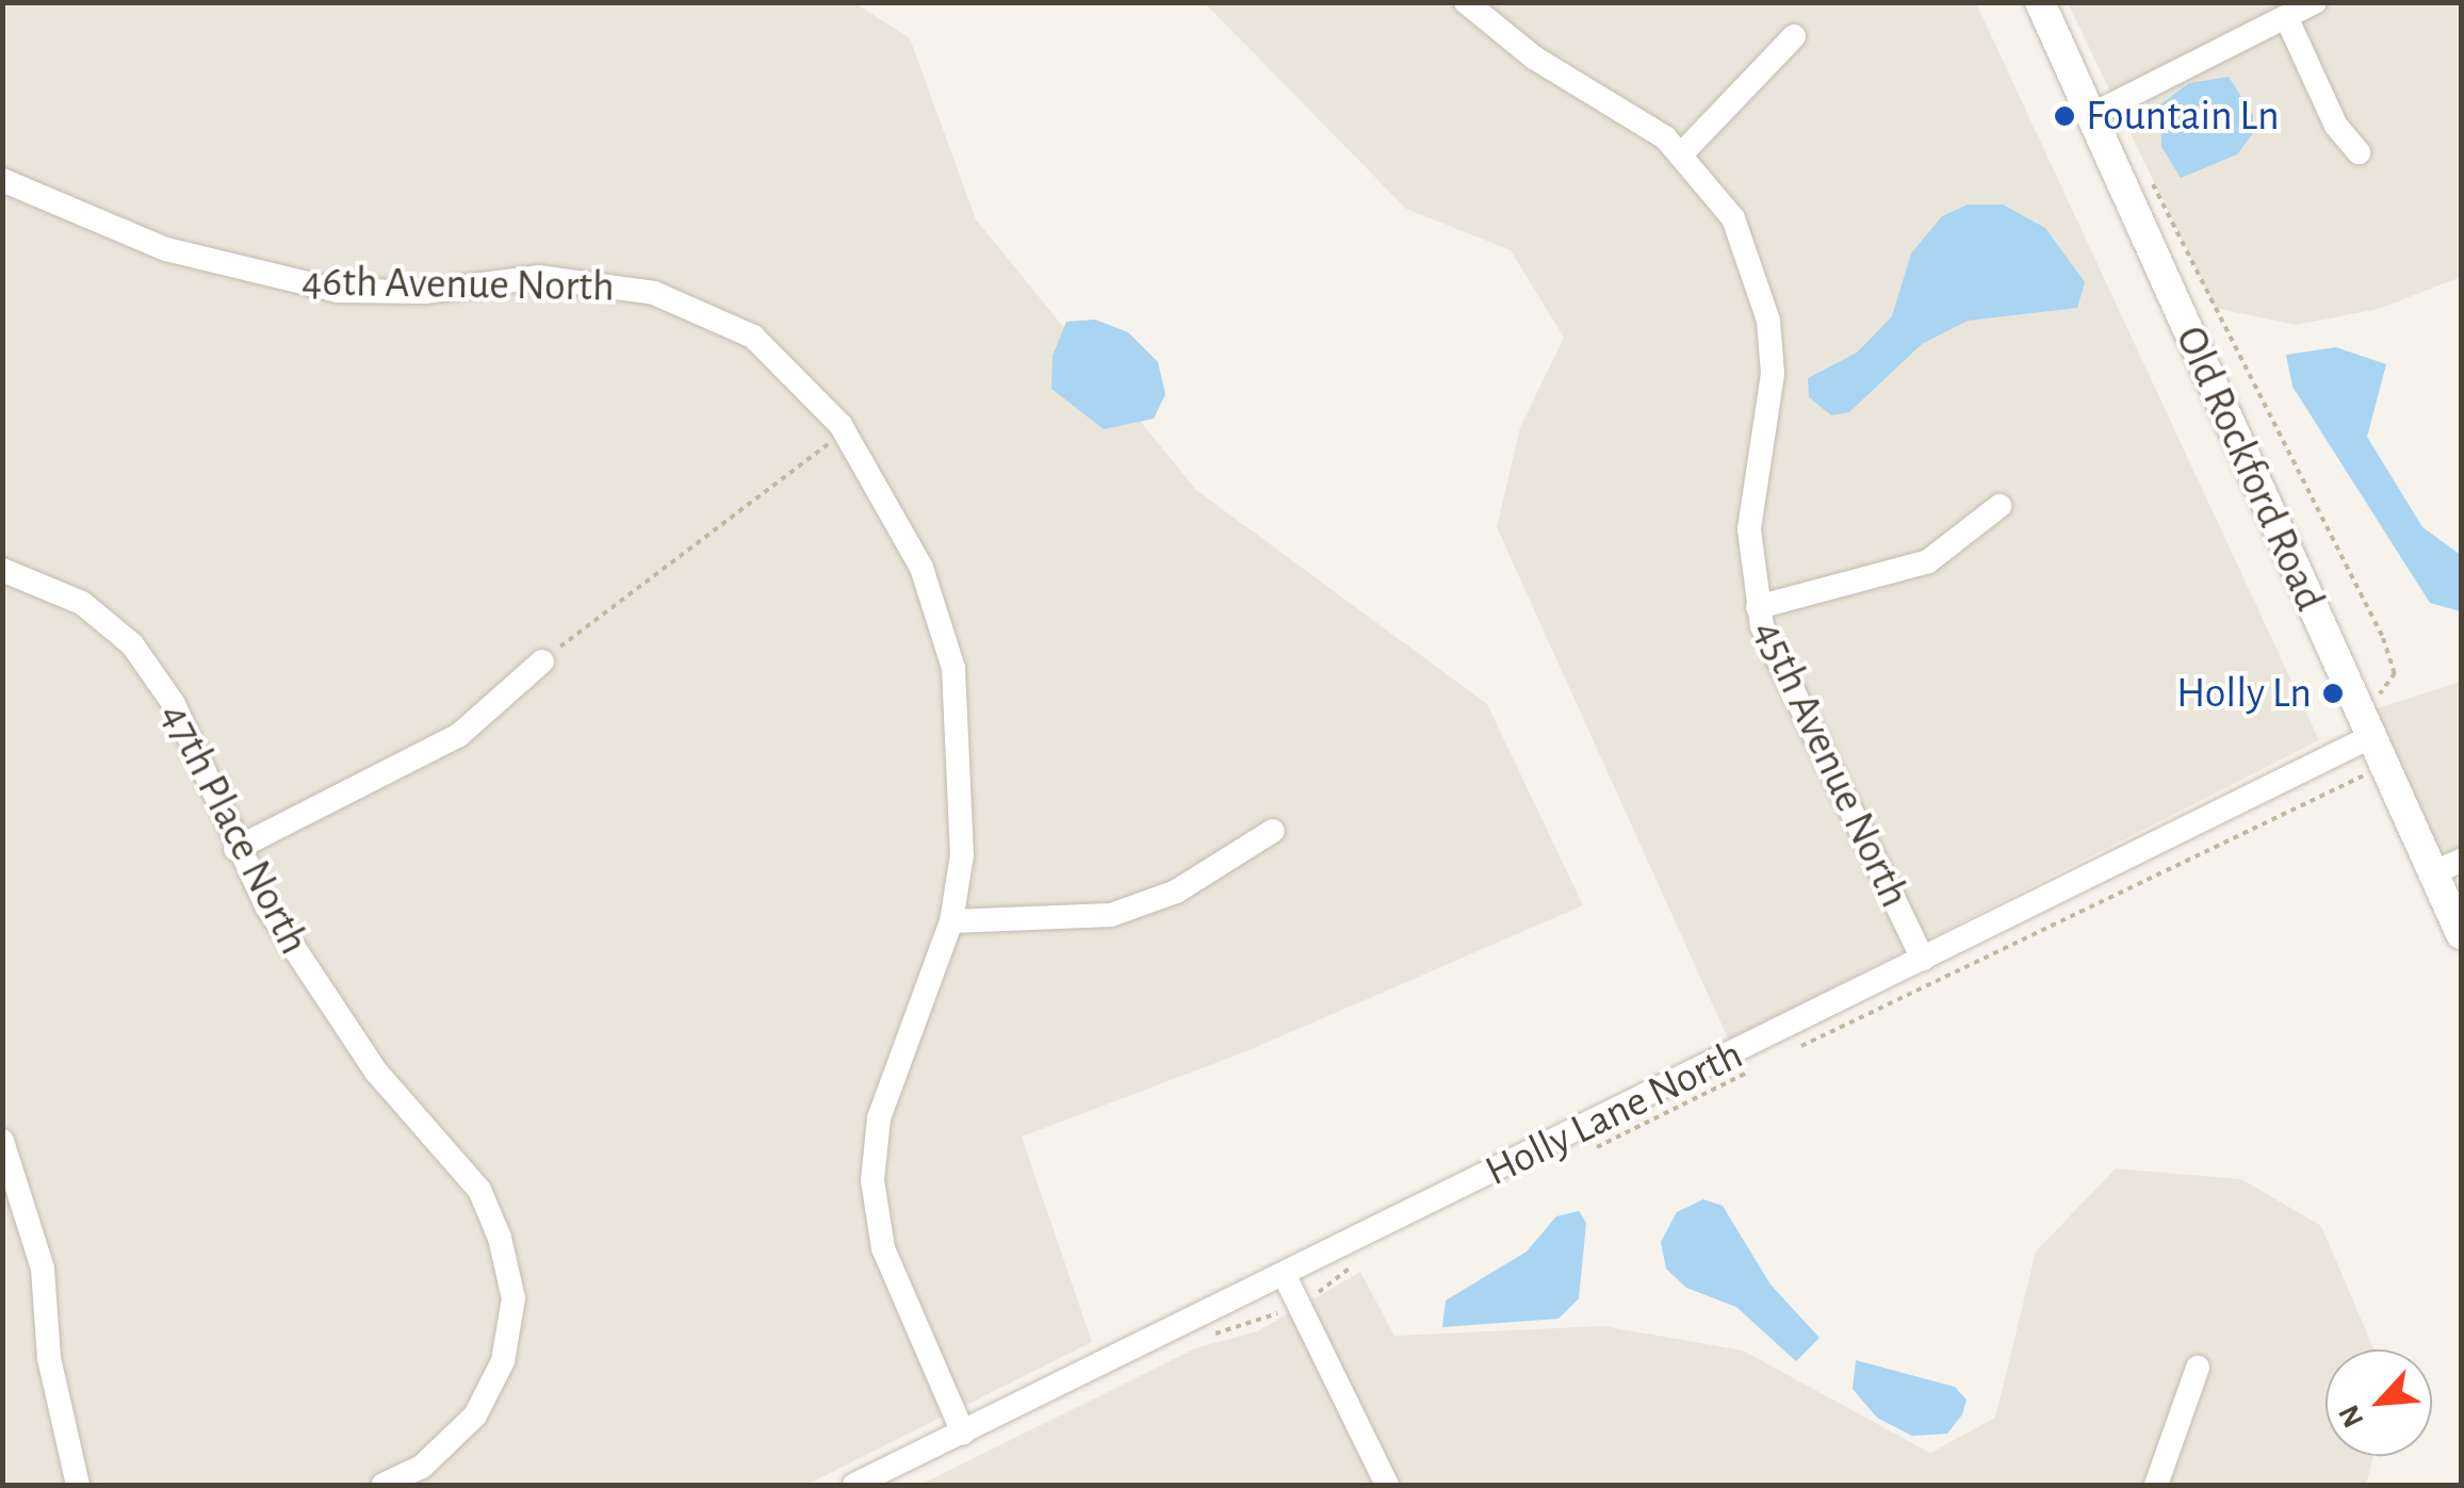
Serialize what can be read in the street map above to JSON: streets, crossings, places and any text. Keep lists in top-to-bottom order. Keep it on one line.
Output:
{"streets":{"street":["46th Avenue North","Old Rockford Road","45th Avenue North","47th Place North","Holly Lane North"]},"crossings":[["46th Avenue North","Holly Lane North"],["Old Rockford Road","Holly Lane North"],["45th Avenue North","Holly Lane North"]],"places":["Fountain Ln","Holly Ln"],"north":"bottom left"}
